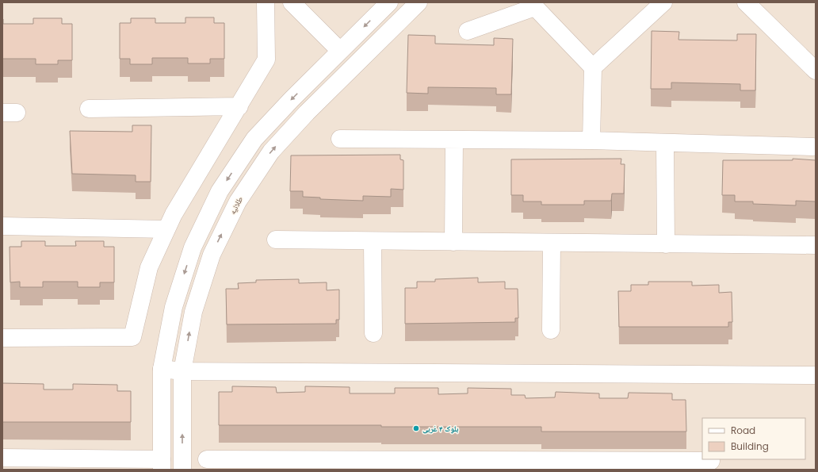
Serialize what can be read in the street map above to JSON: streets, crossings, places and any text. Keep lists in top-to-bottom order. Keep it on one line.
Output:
{"streets":{"street":["طلائیه"]},"places":["بلوک ۴ غربی"],"legend":["Road","Building"]}
